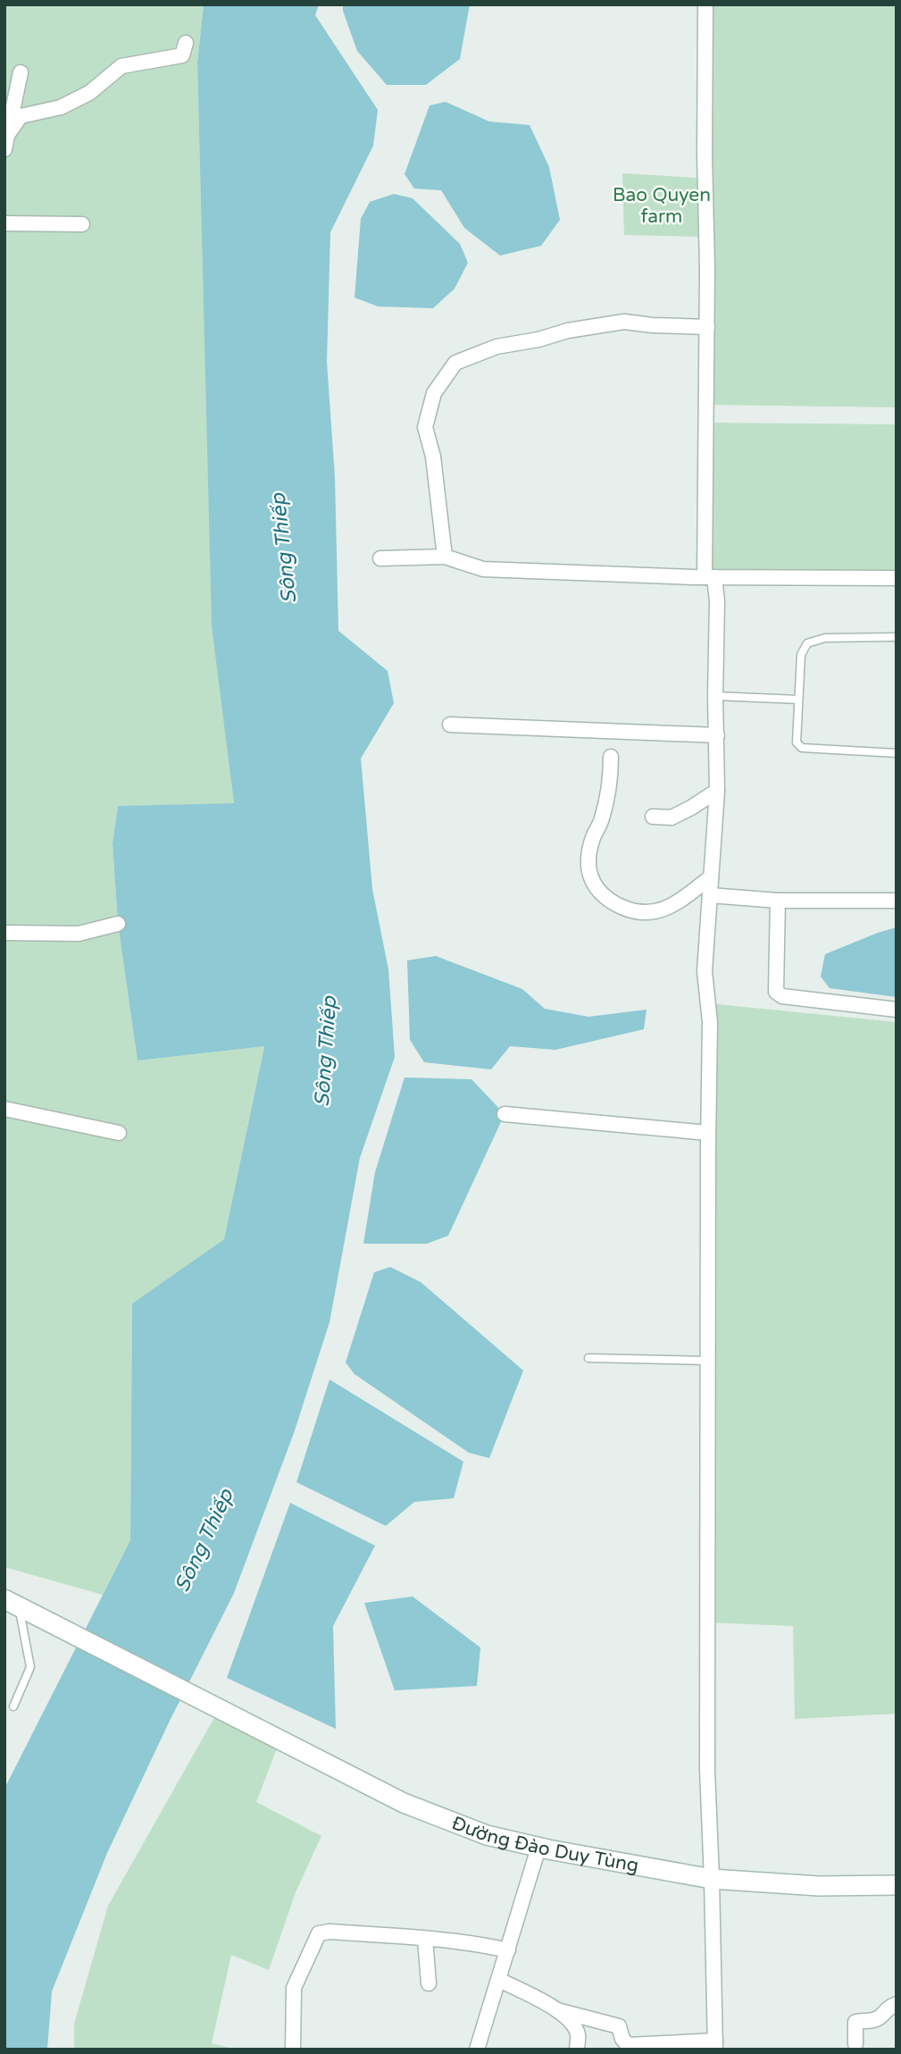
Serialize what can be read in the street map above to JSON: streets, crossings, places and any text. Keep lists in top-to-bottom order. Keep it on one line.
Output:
{"streets":{"street":["Đường Đào Duy Tùng"]},"water":["Sông Thiếp"],"parks":["Bao Quyen farm"]}
